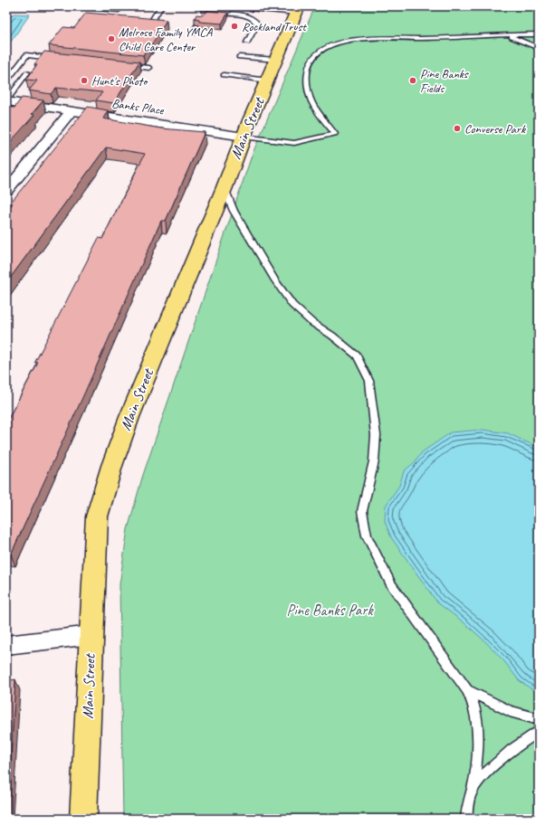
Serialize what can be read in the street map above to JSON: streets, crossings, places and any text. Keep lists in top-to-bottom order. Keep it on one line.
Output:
{"streets":{"main road":["Main Street"],"street":["Banks Place"]},"crossings":[["Banks Place","Main Street"]],"parks":["Pine Banks Park"],"places":["Rockland Trust","Melrose Family YMCA Child Care Center","Hunt's Photo","Pine Banks Fields","Converse Park"]}
